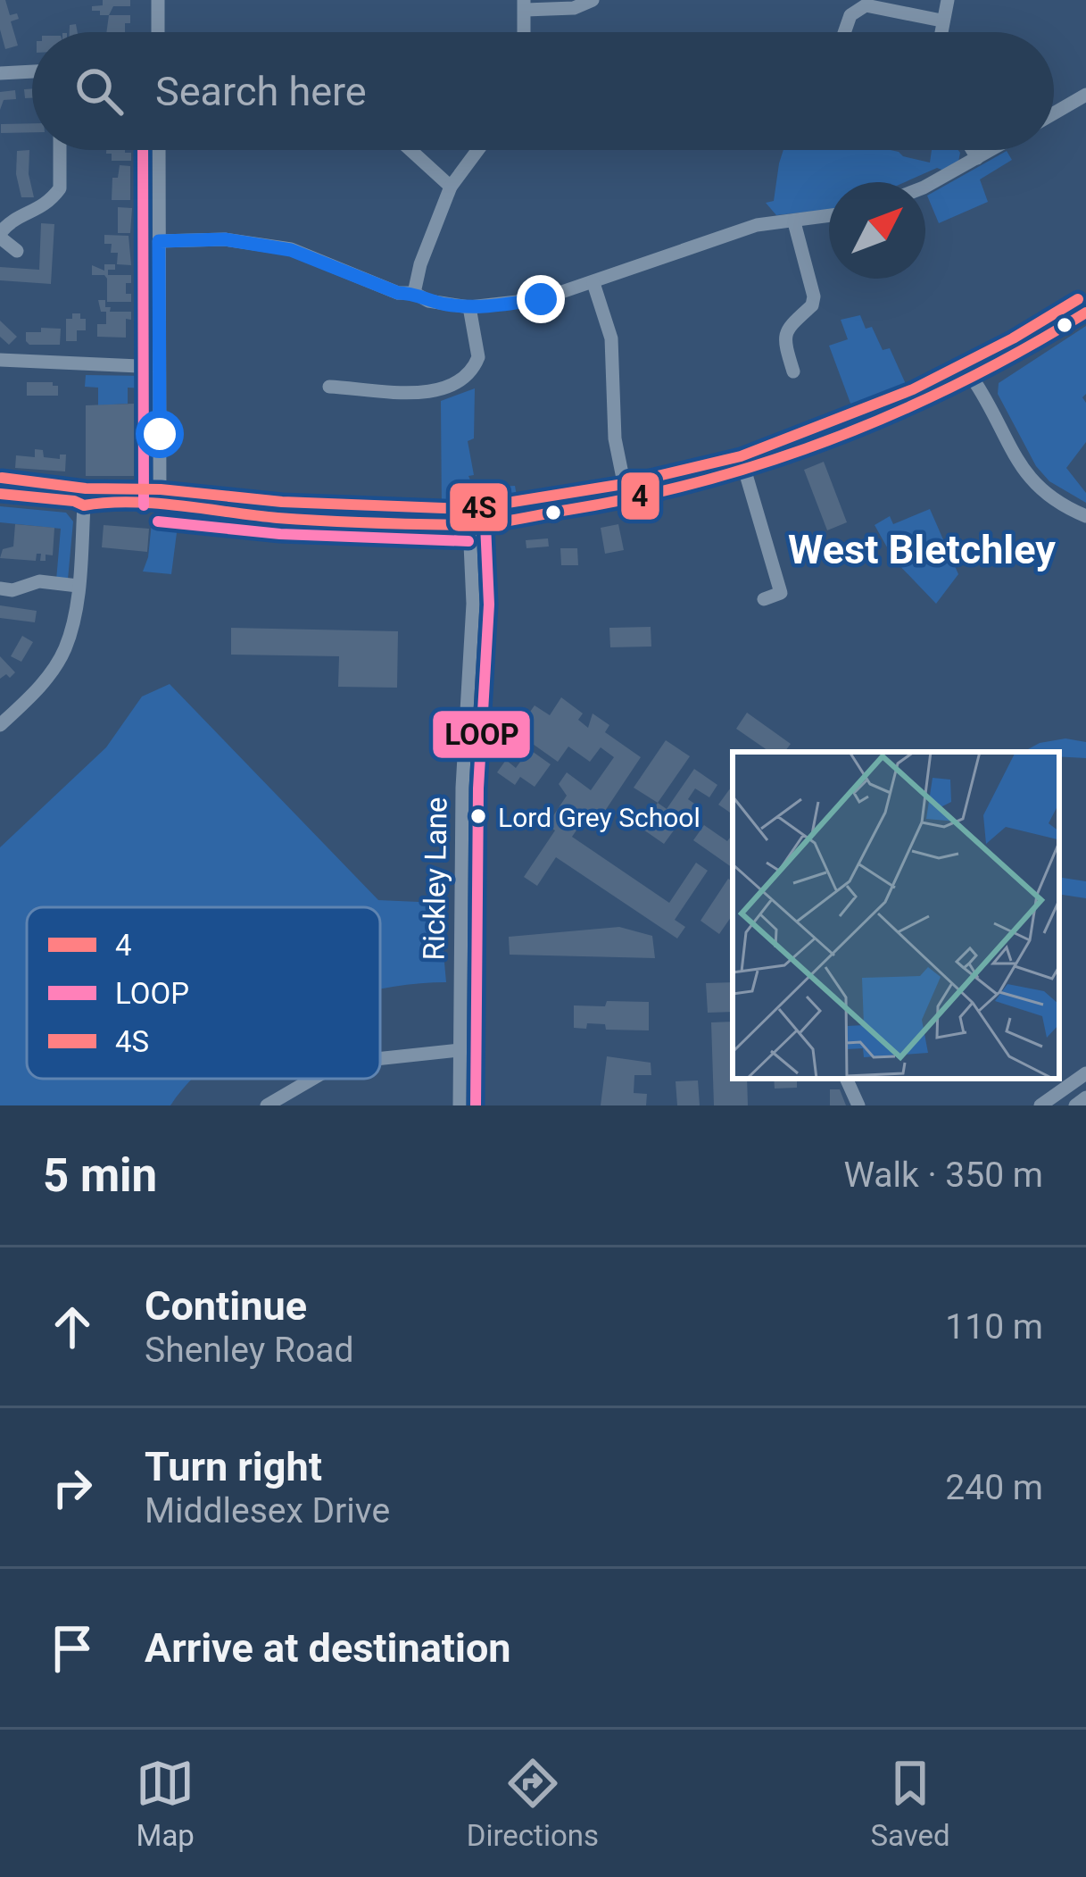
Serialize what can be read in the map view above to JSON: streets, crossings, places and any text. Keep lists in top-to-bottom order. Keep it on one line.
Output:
{"streets":{"street":["Rickley Lane"]},"districts":["West Bletchley"],"places":["Lord Grey School"],"lines":["transit line LOOP","transit line 4S","transit line 4"],"legend":["4","LOOP","4S"],"north":"top right","page":{"search":"Search here","heading":["5 min","Walk · 350 m"],"list":[["Continue","Shenley Road","110 m"],["Turn right","Middlesex Drive","240 m"],"Arrive at destination"],"nav":["Map","Directions","Saved"]}}
